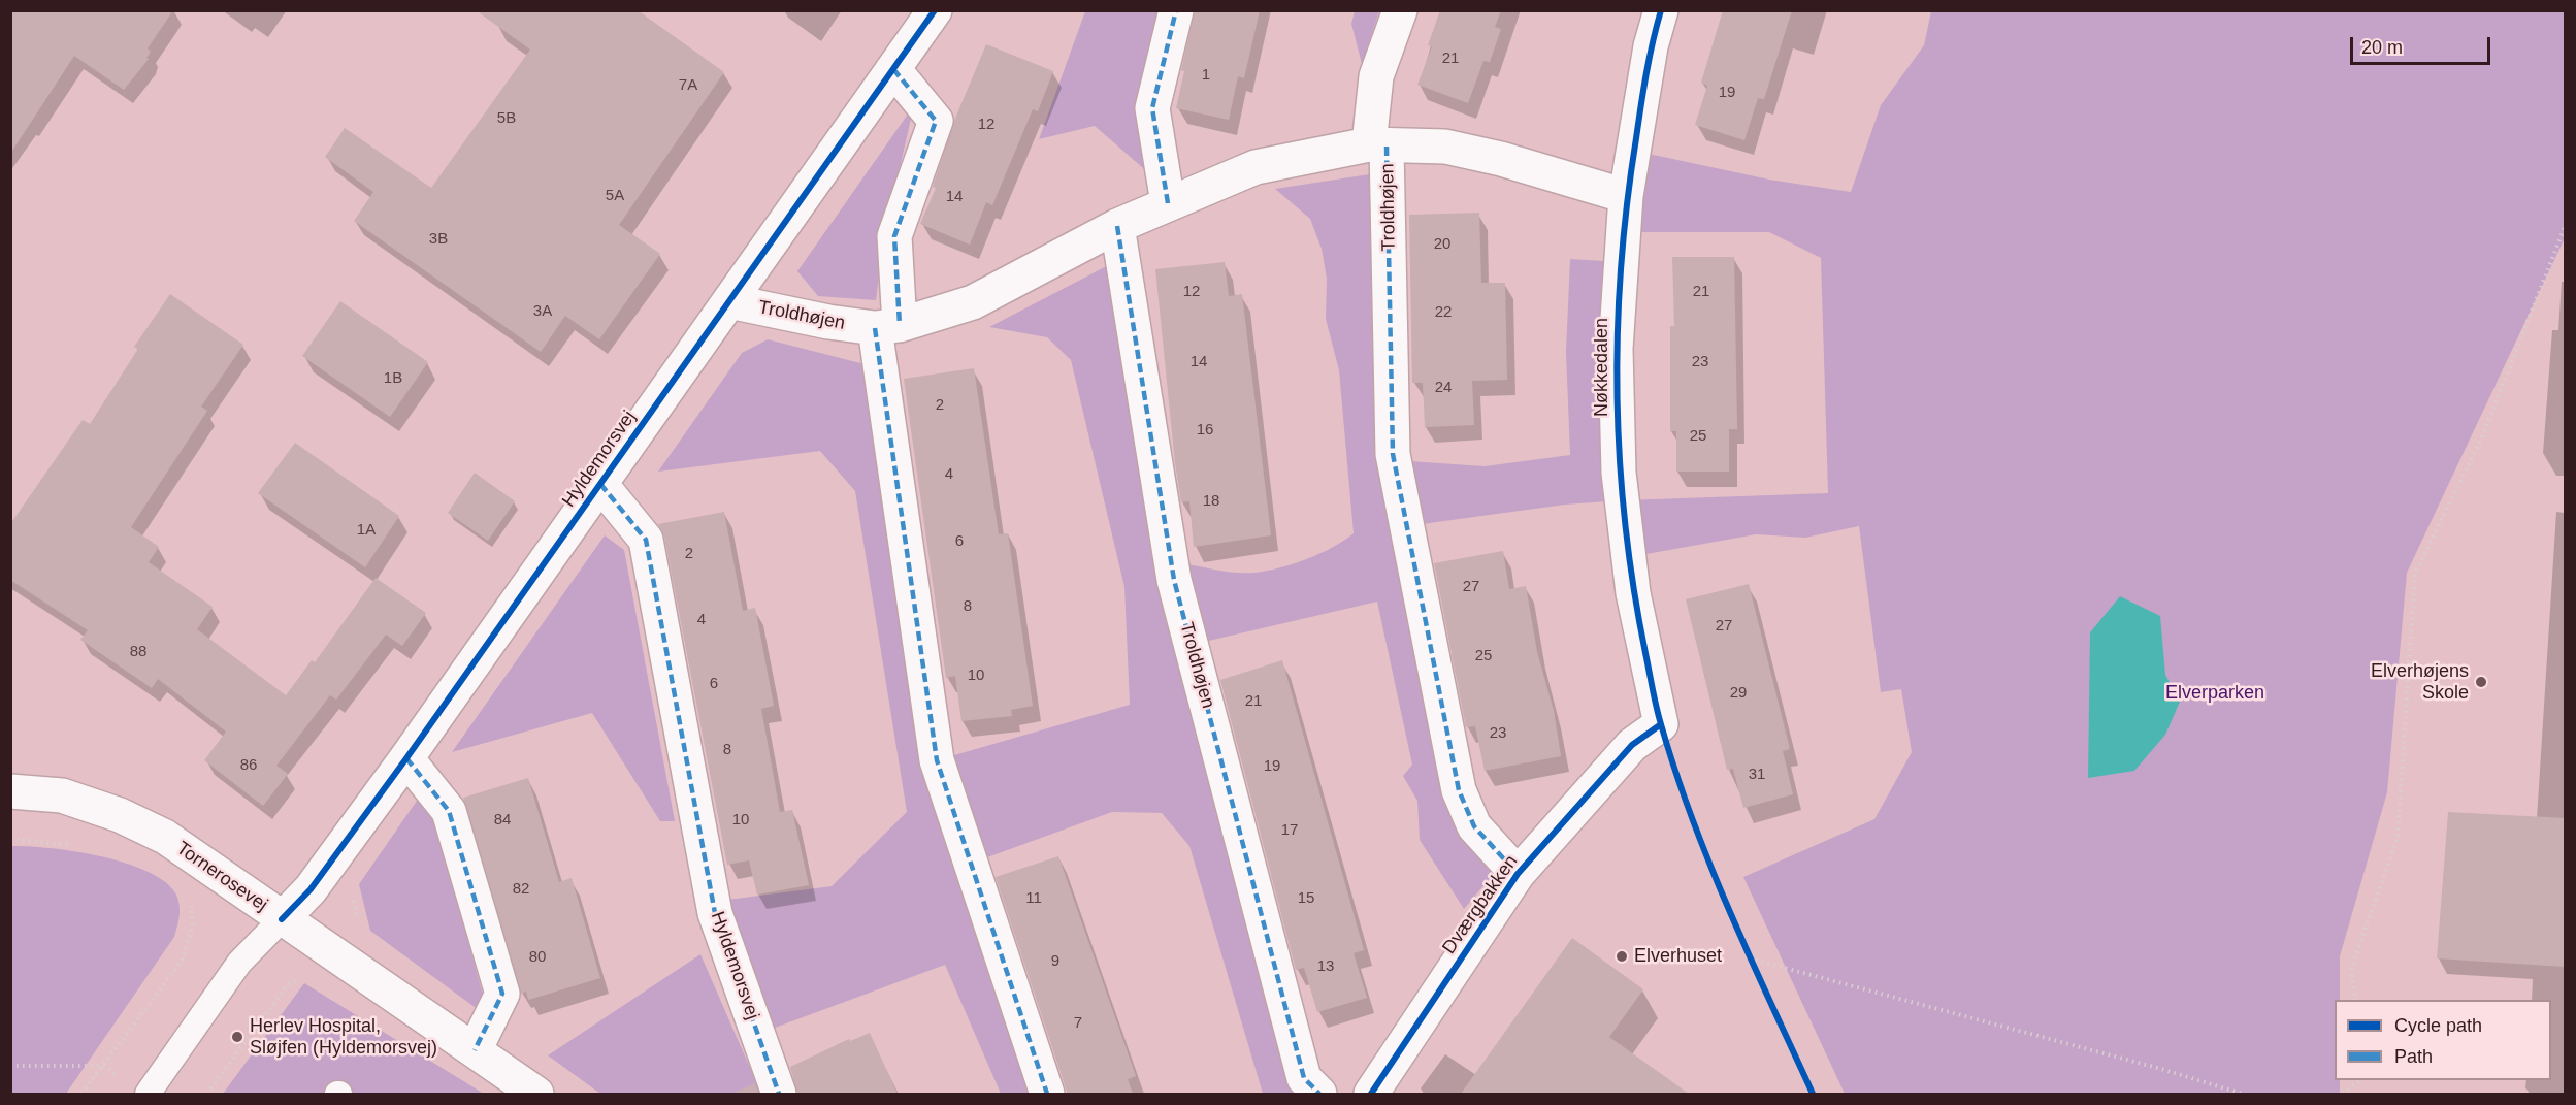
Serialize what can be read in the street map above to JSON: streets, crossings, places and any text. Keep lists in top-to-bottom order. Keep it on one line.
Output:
{"streets":{"street":["Troldhøjen","Nøkkedalen","Hyldemorsvej","Tornerosevej","Dværgbakken"]},"crossings":[["Troldhøjen","Nøkkedalen"],["Troldhøjen","Hyldemorsvej"],["Troldhøjen","Dværgbakken"],["Nøkkedalen","Dværgbakken"],["Hyldemorsvej","Tornerosevej"]],"parks":["Elverparken"],"places":["Elverhøjens Skole","Elverhuset","Herlev Hospital, Sløjfen (Hyldemorsvej)"],"house_numbers":["21","1","7A","19","5B","12","5A","14","3B","20","12","21","3A","22","14","23","1B","24","2","16","25","4","18","1A","6","2","27","8","4","27","88","25","10","6","29","21","23","8","86","19","31","84","10","17","82","11","15","80","9","13","7"],"legend":["Cycle path","Path"],"scale_bar":"20 m"}
